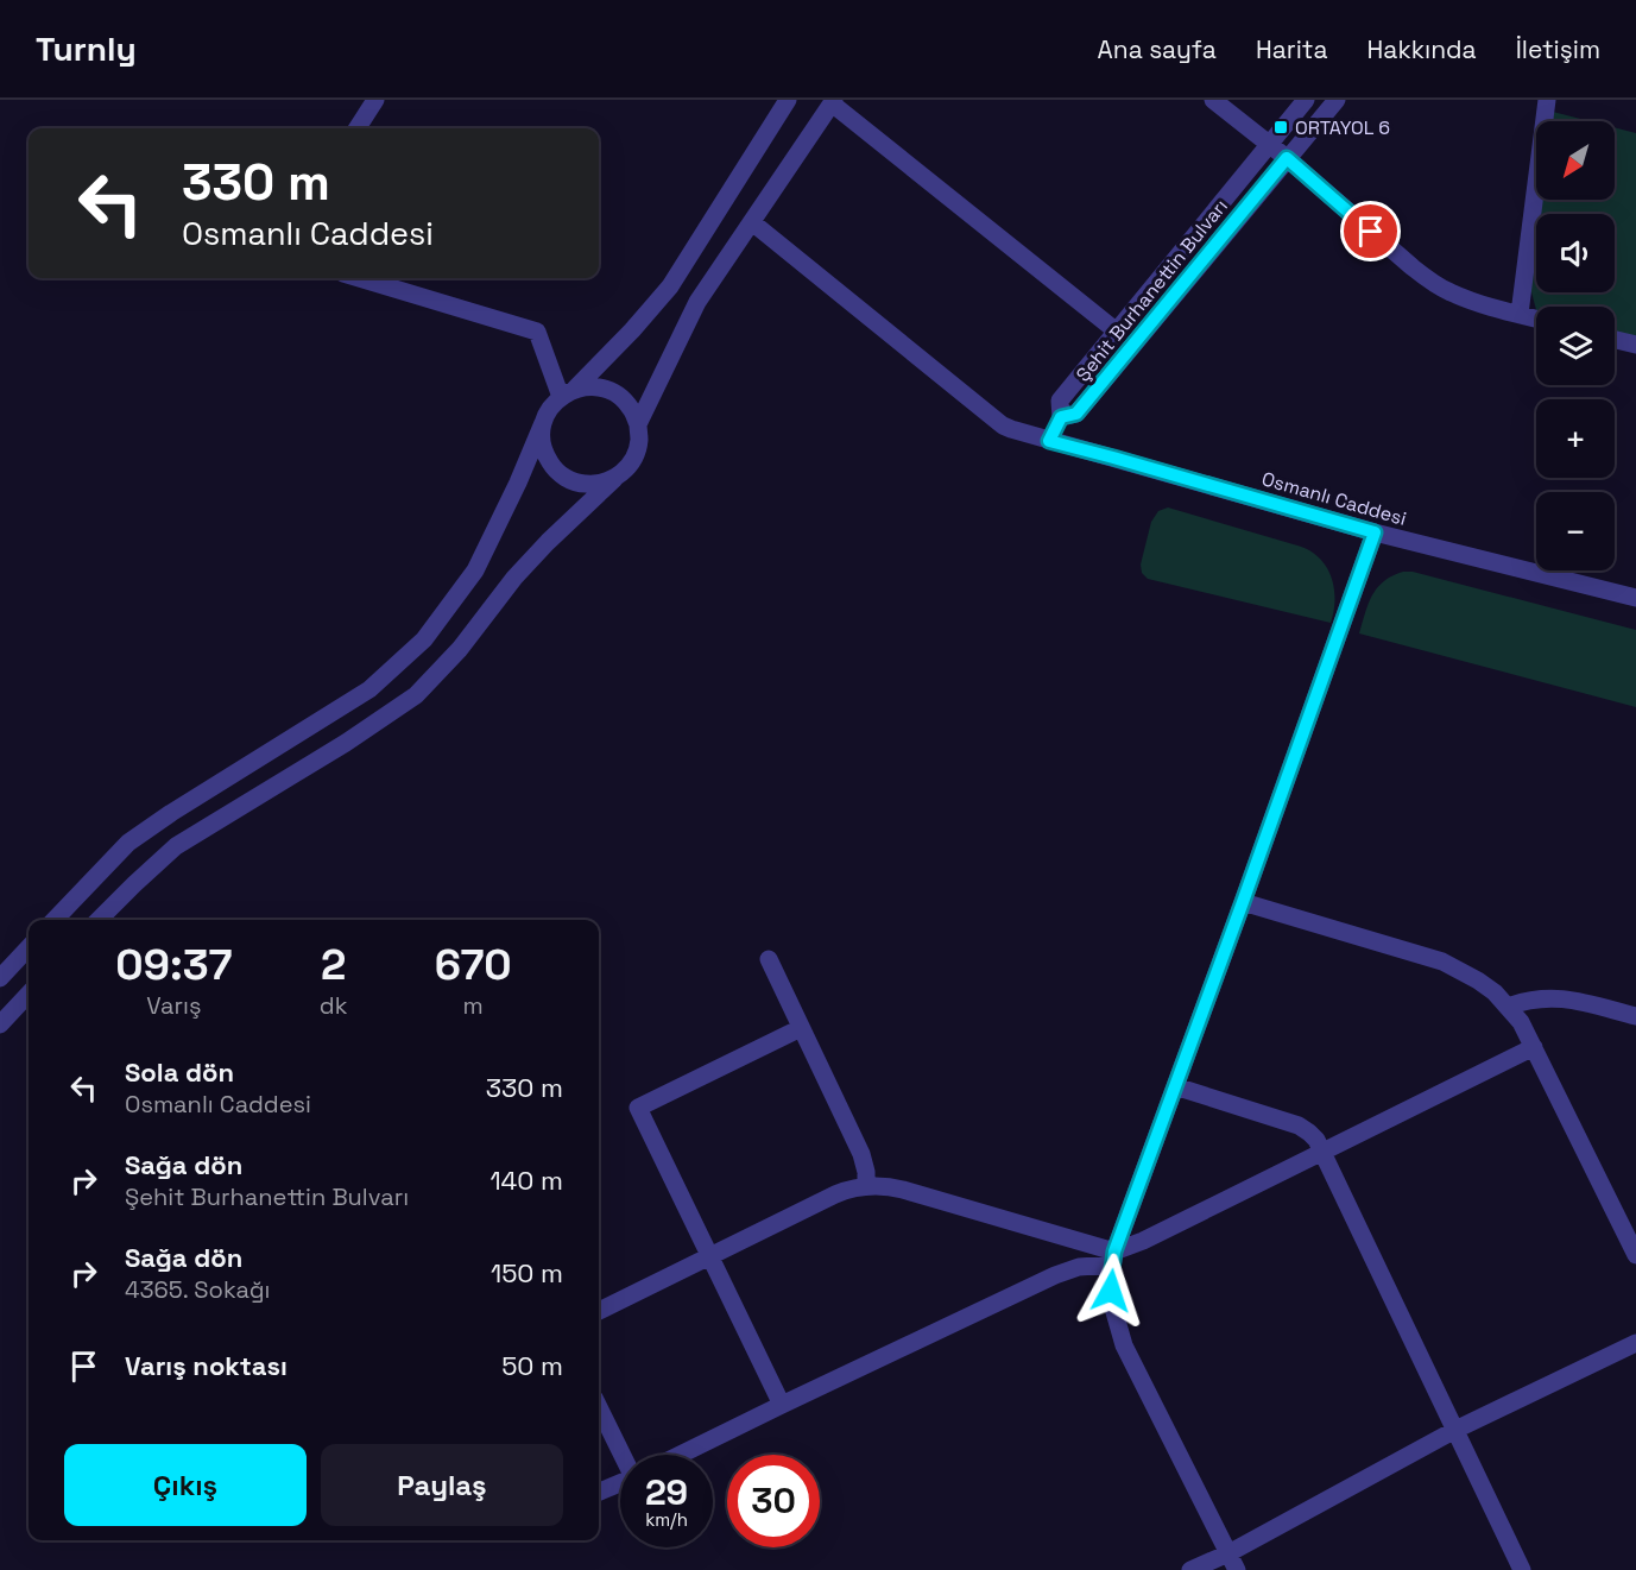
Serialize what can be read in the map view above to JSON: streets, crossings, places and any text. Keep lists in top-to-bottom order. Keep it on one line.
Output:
{"streets":{"street":["Şehit Burhanettin Bulvarı","Osmanlı Caddesi"]},"places":{"transit":["ORTAYOL 6"]},"north":"bottom left","page":{"header":"Turnly","nav":["Ana sayfa","Harita","Hakkında","İletişim"],"map_buttons":["+","−"],"turn":["330 m","Osmanlı Caddesi"],"eta":["09:37","Varış","2","dk","670","m"],"list":[{"name":"Sola dön","note":"Osmanlı Caddesi","value":"330 m"},{"name":"Sağa dön","note":"Şehit Burhanettin Bulvarı","value":"140 m"},{"name":"Sağa dön","note":"4365. Sokağı","value":"150 m"},{"name":"Varış noktası","value":"50 m"}],"buttons":["Çıkış","Paylaş"],"speed":"29 km/h","limit":"30"}}
